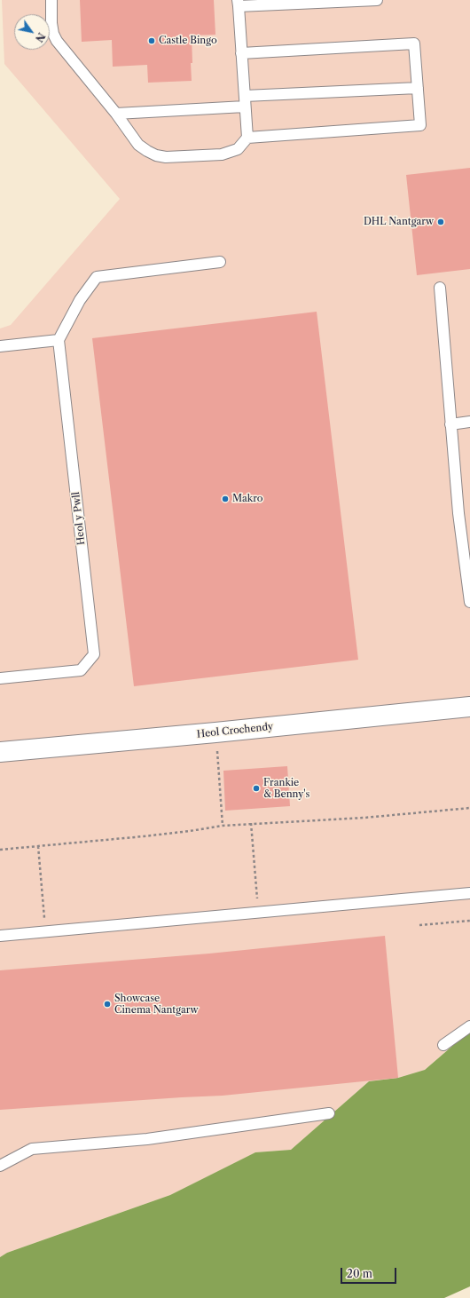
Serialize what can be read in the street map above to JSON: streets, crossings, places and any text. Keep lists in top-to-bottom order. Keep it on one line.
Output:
{"streets":{"street":["Heol Crochendy"],"lane":["Heol y Pwll"]},"places":["Castle Bingo","DHL Nantgarw","Makro","Frankie & Benny's","Showcase Cinema Nantgarw"],"scale_bar":"20 m","north":"bottom right"}
